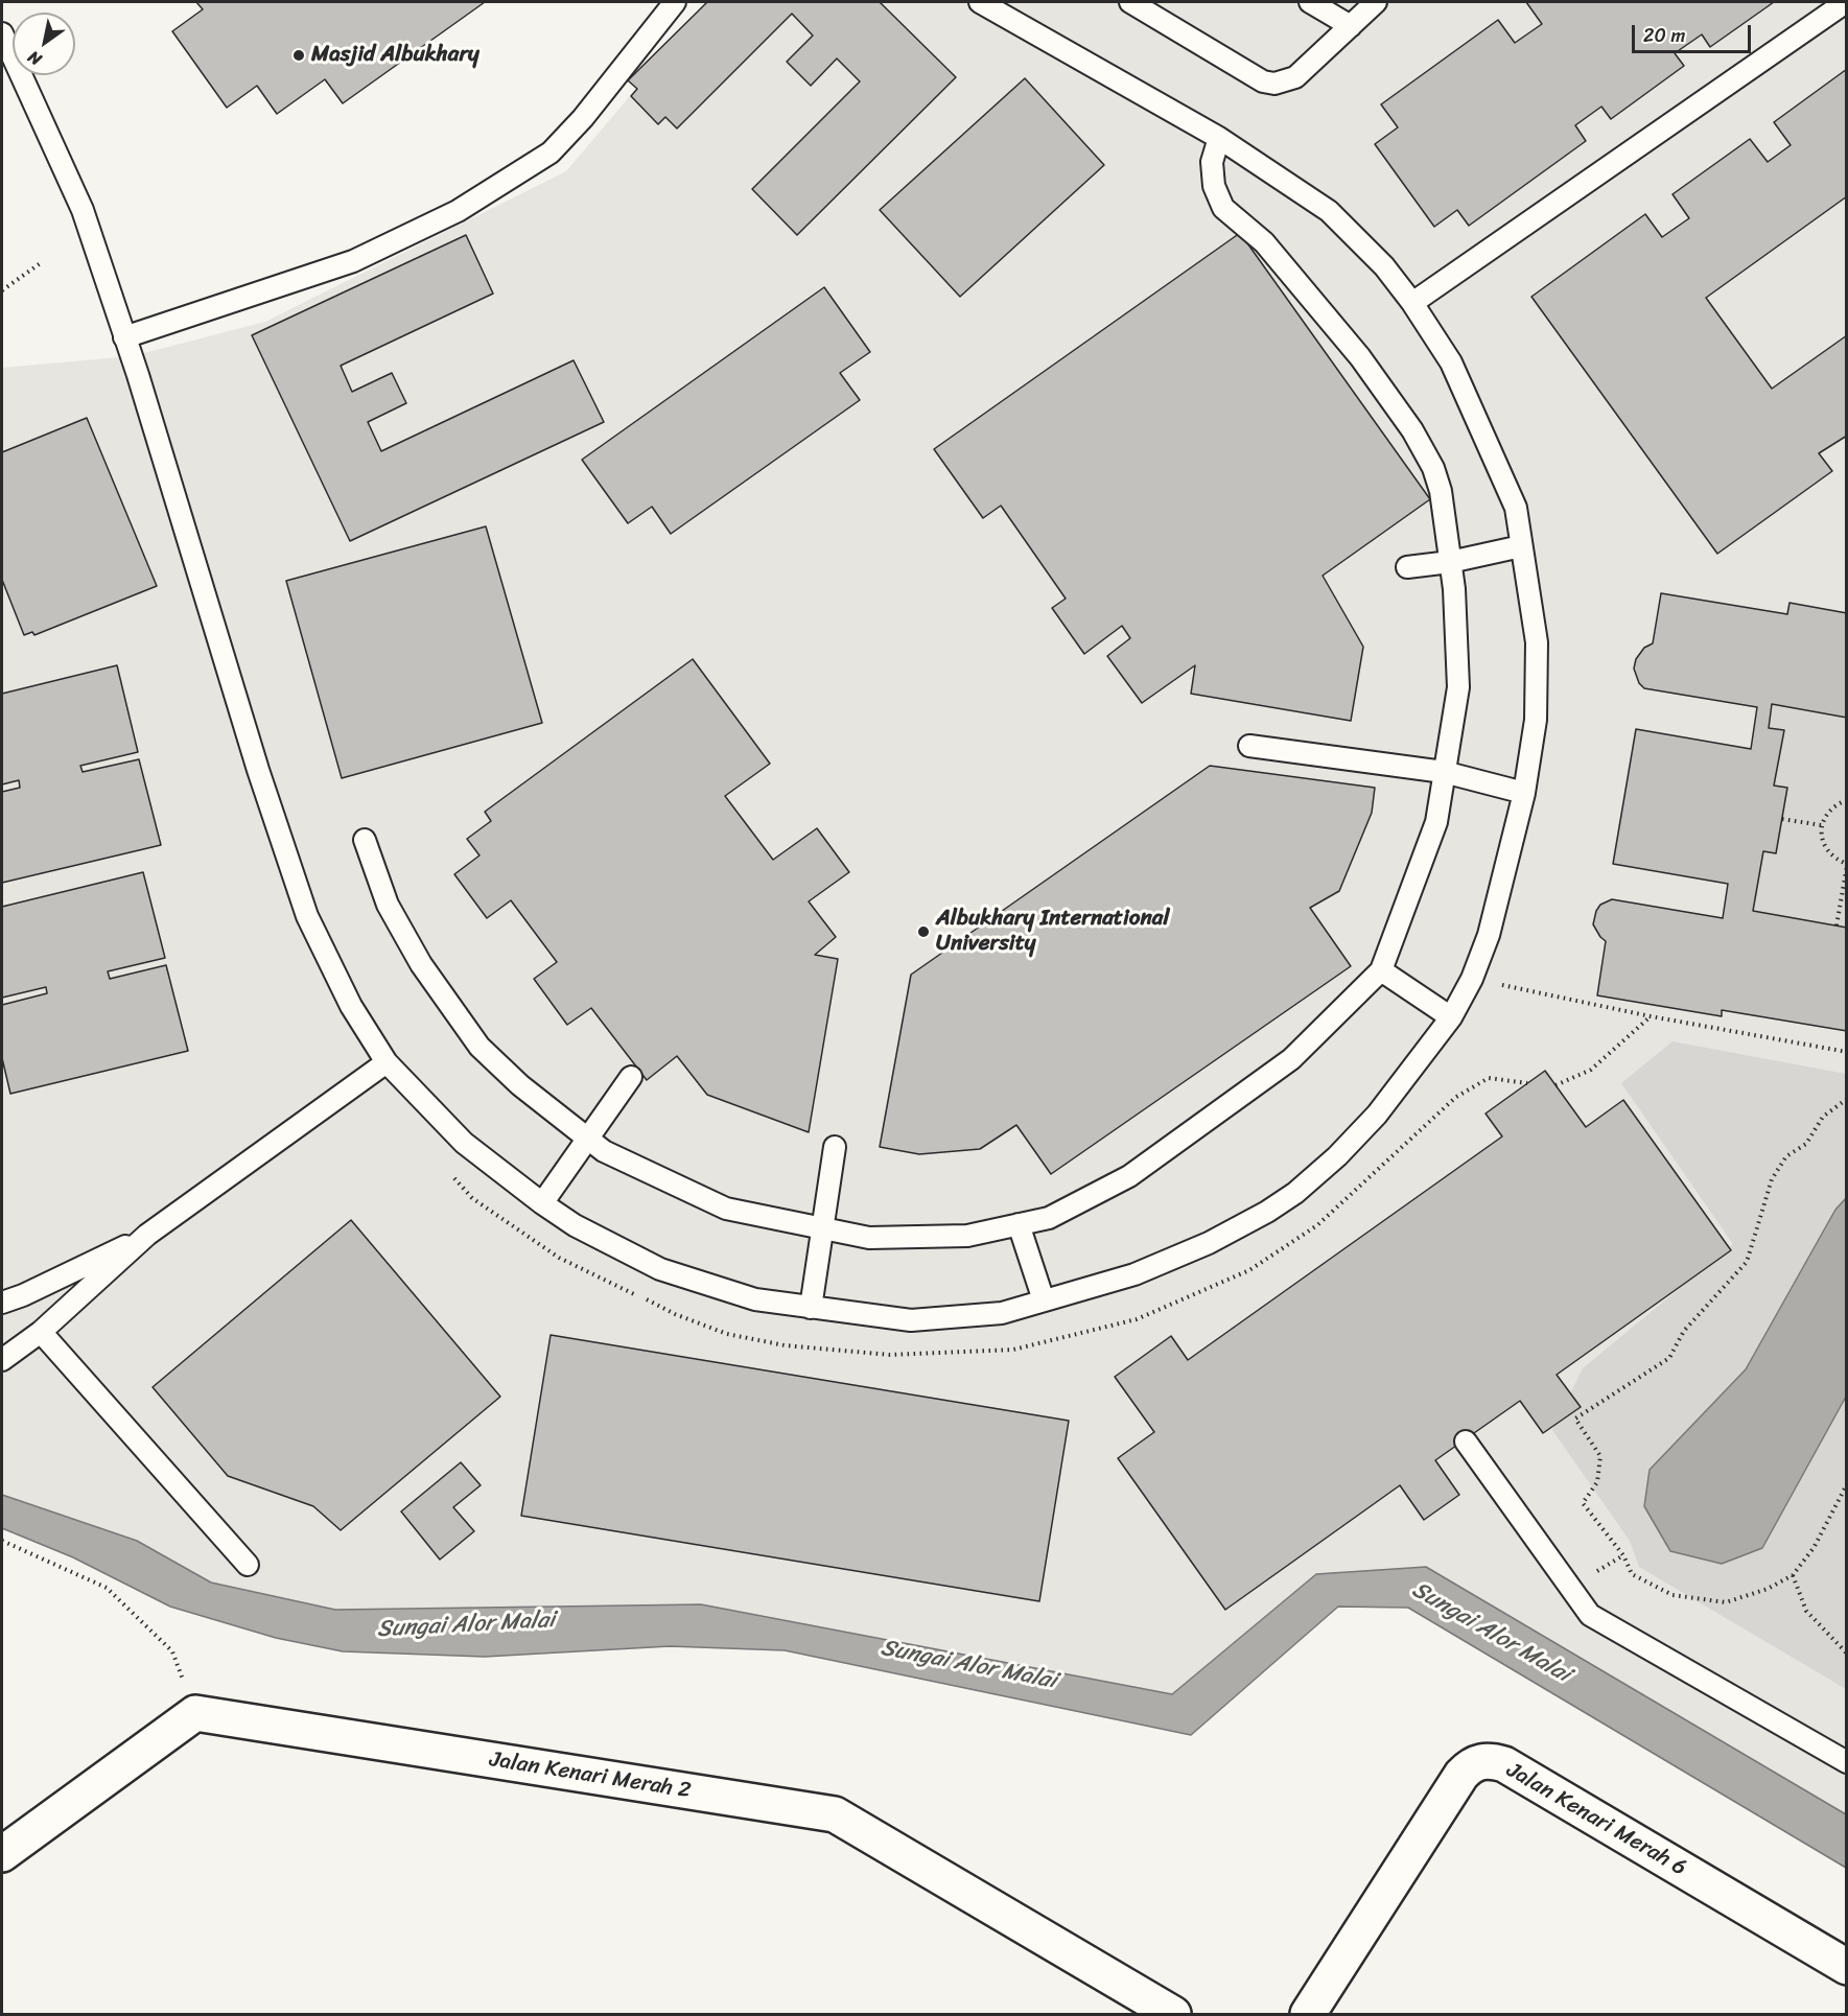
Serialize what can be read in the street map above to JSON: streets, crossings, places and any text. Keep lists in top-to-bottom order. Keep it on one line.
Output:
{"streets":{"street":["Jalan Kenari Merah 2","Jalan Kenari Merah 6"]},"water":["Sungai Alor Malai"],"places":["Masjid Albukhary","Albukhary International University"],"scale_bar":"20 m","north":"bottom left"}
